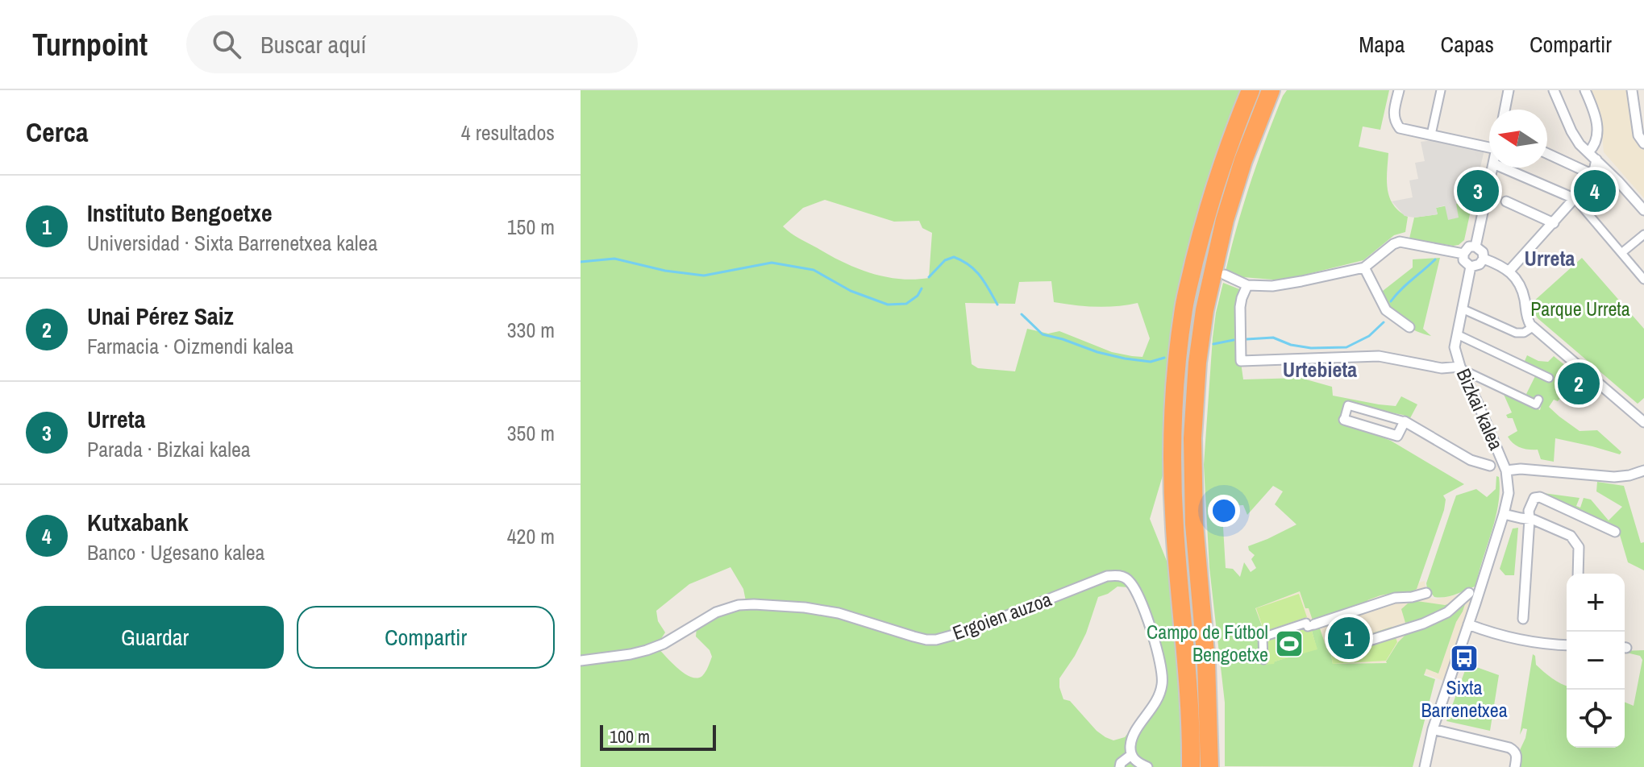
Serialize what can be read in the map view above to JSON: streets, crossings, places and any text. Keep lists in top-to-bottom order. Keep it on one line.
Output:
{"streets":{"street":["Bizkai kalea","Ergoien auzoa"]},"districts":["Urreta","Urtebieta"],"parks":["Parque Urreta"],"places":{"sports":["Campo de Fútbol Bengoetxe"],"bus stop":["Sixta Barrenetxea"]},"scale_bar":"100 m","north":"left","page":{"header":"Turnpoint","search":"Buscar aquí","nav":["Mapa","Capas","Compartir"],"heading":["Cerca","4 resultados"],"pins":["3","4","2","1"],"list":[{"mark":"1","name":"Instituto Bengoetxe","note":"Universidad · Sixta Barrenetxea kalea","value":"150 m"},{"mark":"2","name":"Unai Pérez Saiz","note":"Farmacia · Oizmendi kalea","value":"330 m"},{"mark":"3","name":"Urreta","note":"Parada · Bizkai kalea","value":"350 m"},{"mark":"4","name":"Kutxabank","note":"Banco · Ugesano kalea","value":"420 m"}],"map_buttons":["+","−"],"buttons":["Guardar","Compartir"],"scale":"100 m"}}
